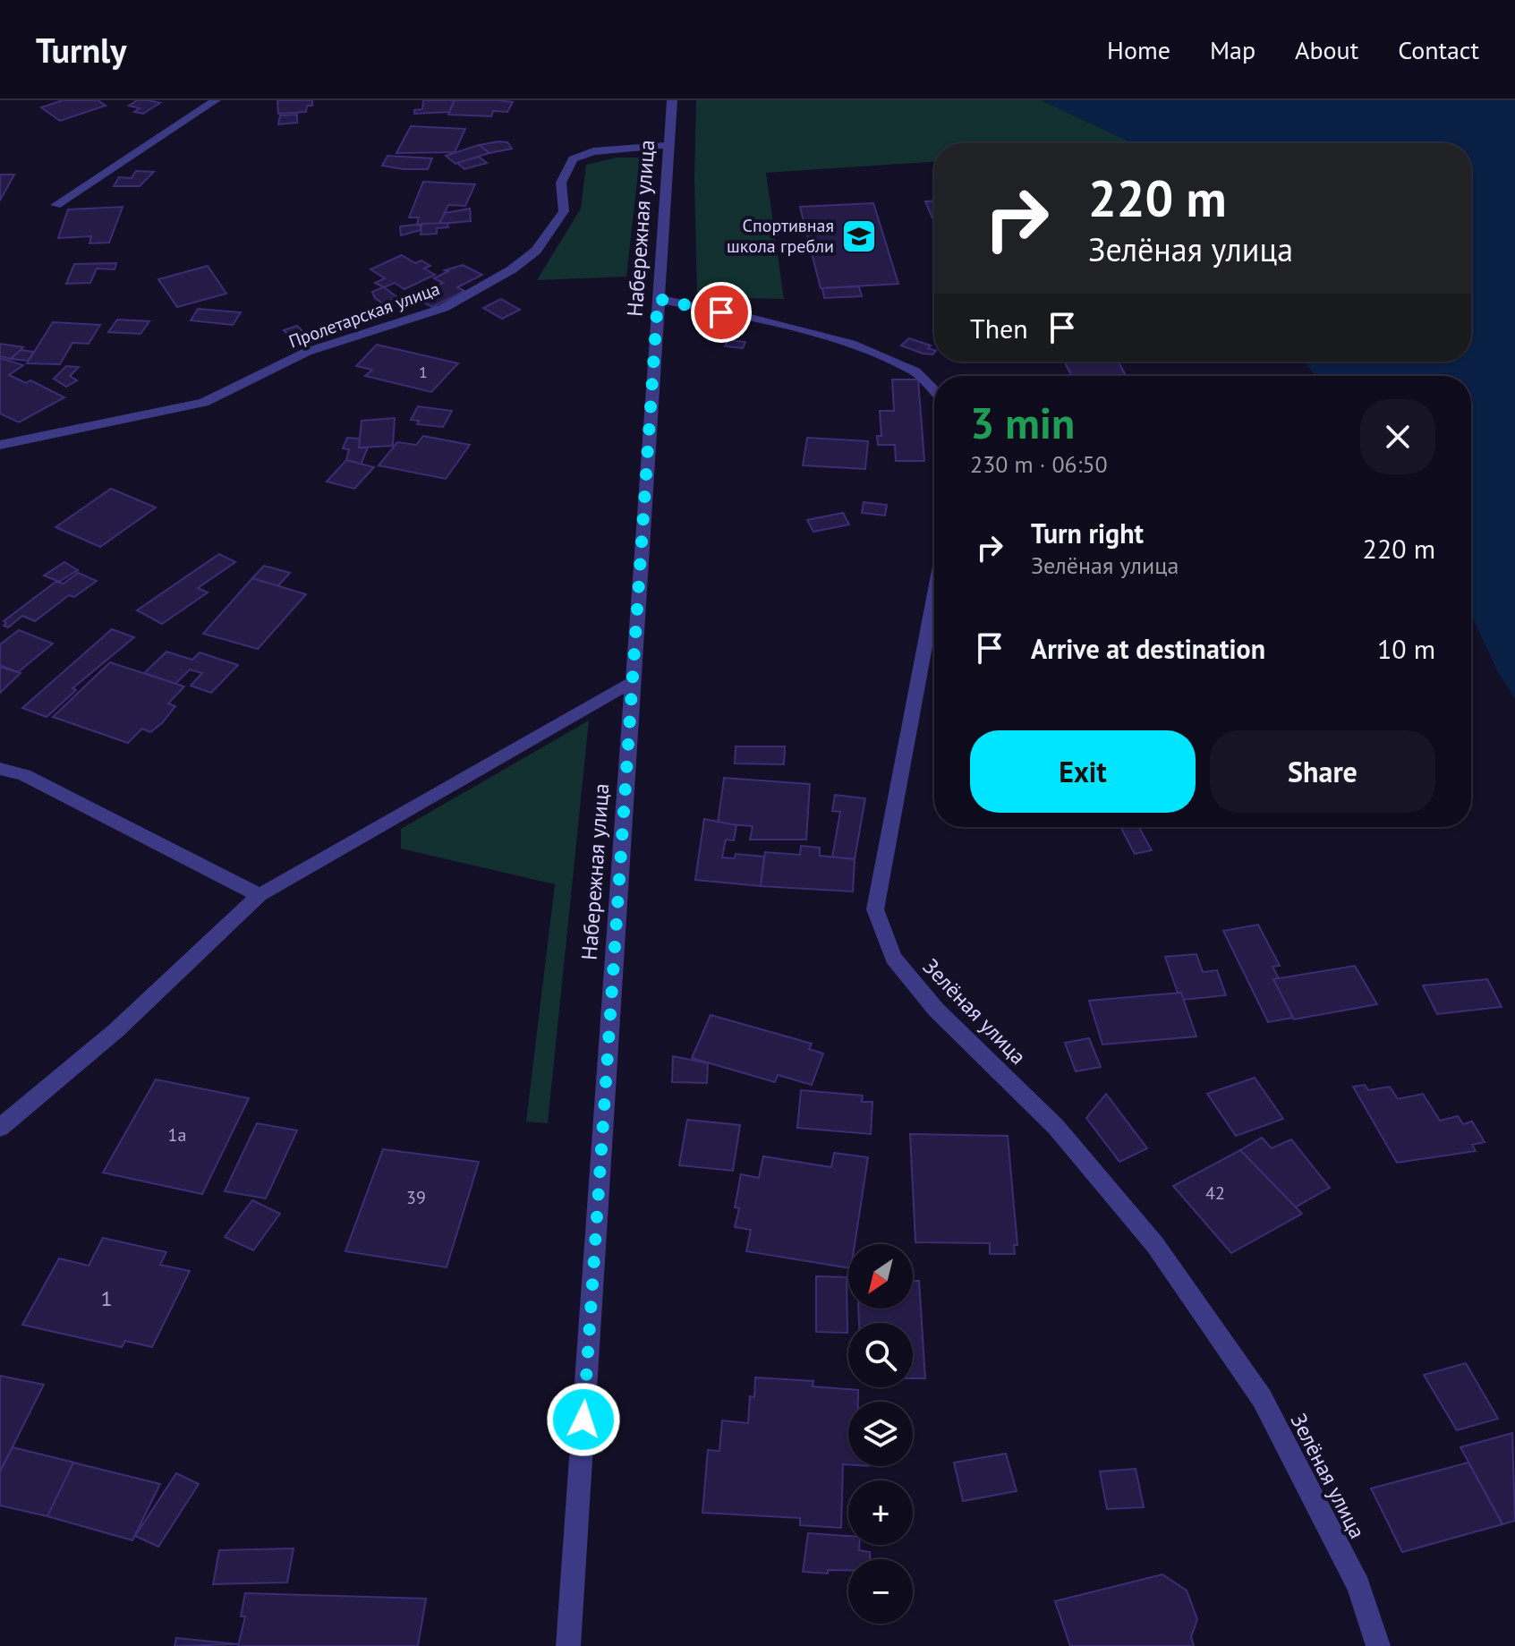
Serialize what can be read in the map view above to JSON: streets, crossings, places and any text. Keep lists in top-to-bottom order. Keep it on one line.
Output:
{"streets":{"street":["Набережная улица","Пролетарская улица","Зелёная улица"]},"crossings":[["Набережная улица","Пролетарская улица"],["Набережная улица","Зелёная улица"]],"places":{"school or university":["Спортивная школа гребли"]},"house_numbers":["1","1а","42","39","1"],"north":"bottom left","page":{"header":"Turnly","nav":["Home","Map","About","Contact"],"turn":["220 m","Зелёная улица"],"then":"Then","heading":["3 min","230 m · 06:50"],"list":[{"name":"Turn right","note":"Зелёная улица","value":"220 m"},{"name":"Arrive at destination","value":"10 m"}],"buttons":["Exit","Share"],"map_buttons":["+","−"]}}
